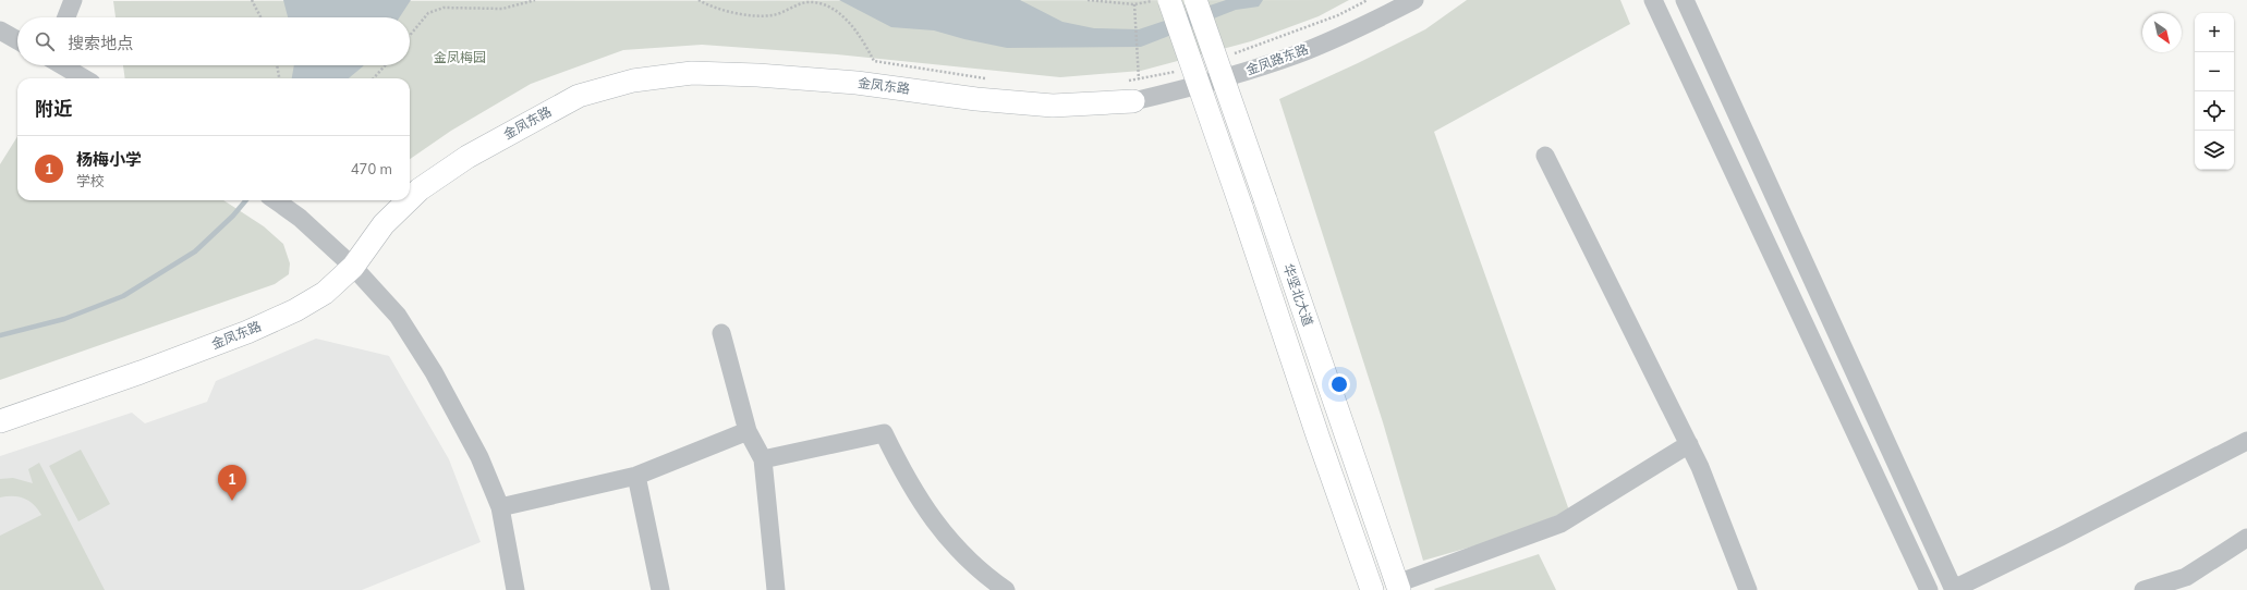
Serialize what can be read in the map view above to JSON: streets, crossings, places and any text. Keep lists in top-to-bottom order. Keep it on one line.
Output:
{"streets":{"main road":["金凤东路","华坚北大道"],"street":["金凤路东路"]},"crossings":[["金凤路东路","金凤东路"]],"parks":["金凤梅园"],"north":"bottom right","page":{"map_buttons":["+","−"],"search":"搜索地点","heading":"附近","list":[{"mark":"1","name":"杨梅小学","note":"学校","value":"470 m"}],"pins":"1"}}
